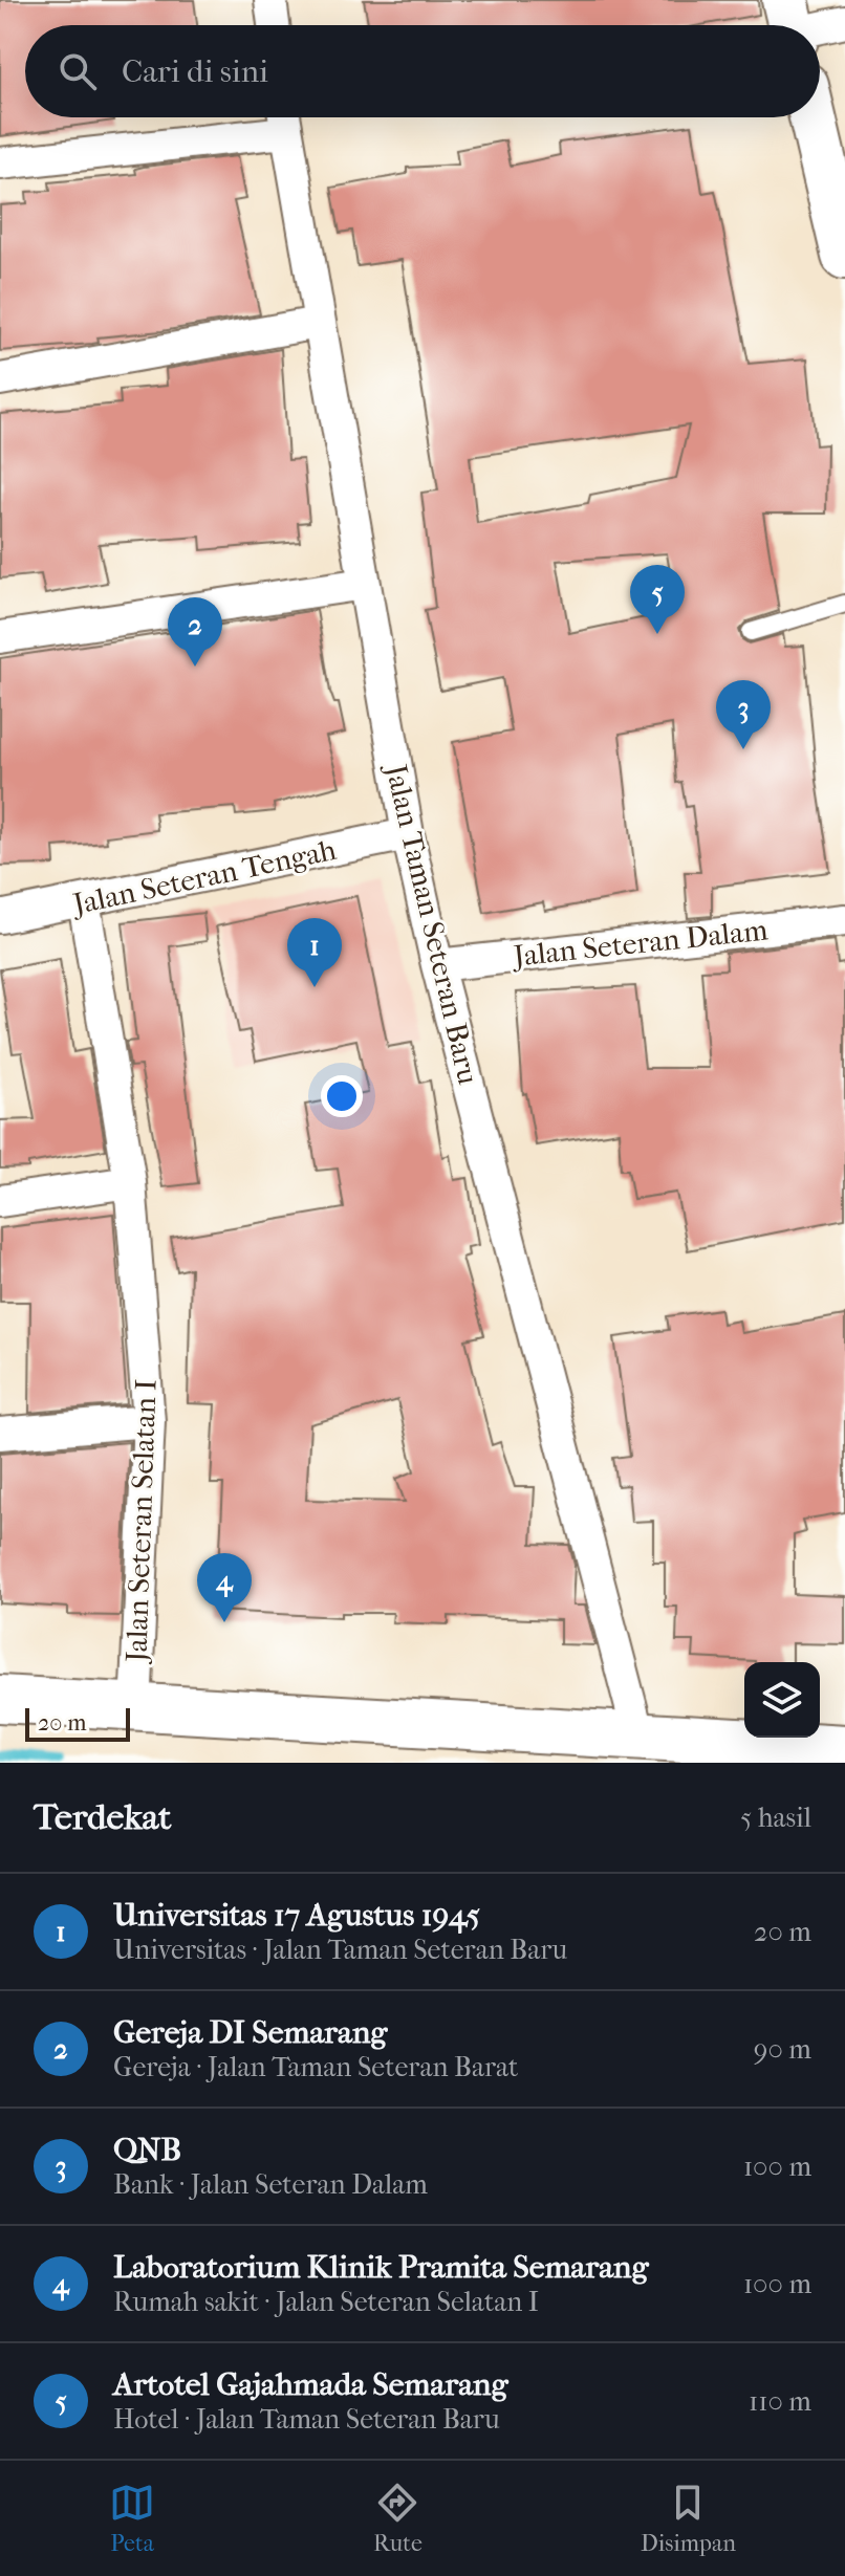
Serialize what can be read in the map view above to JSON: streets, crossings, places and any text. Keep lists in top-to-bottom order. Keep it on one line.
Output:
{"streets":{"street":["Jalan Seteran Tengah","Jalan Taman Seteran Baru","Jalan Seteran Dalam","Jalan Seteran Selatan I"]},"crossings":[["Jalan Seteran Tengah","Jalan Taman Seteran Baru"],["Jalan Seteran Tengah","Jalan Seteran Selatan I"],["Jalan Taman Seteran Baru","Jalan Seteran Dalam"]],"scale_bar":"20 m","page":{"search":"Cari di sini","pins":["5","2","3","1","4"],"scale":"20 m","heading":["Terdekat","5 hasil"],"list":[{"mark":"1","name":"Universitas 17 Agustus 1945","note":"Universitas · Jalan Taman Seteran Baru","value":"20 m"},{"mark":"2","name":"Gereja DI Semarang","note":"Gereja · Jalan Taman Seteran Barat","value":"90 m"},{"mark":"3","name":"QNB","note":"Bank · Jalan Seteran Dalam","value":"100 m"},{"mark":"4","name":"Laboratorium Klinik Pramita Semarang","note":"Rumah sakit · Jalan Seteran Selatan I","value":"100 m"},{"mark":"5","name":"Artotel Gajahmada Semarang","note":"Hotel · Jalan Taman Seteran Baru","value":"110 m"}],"nav":["Peta","Rute","Disimpan"]}}
